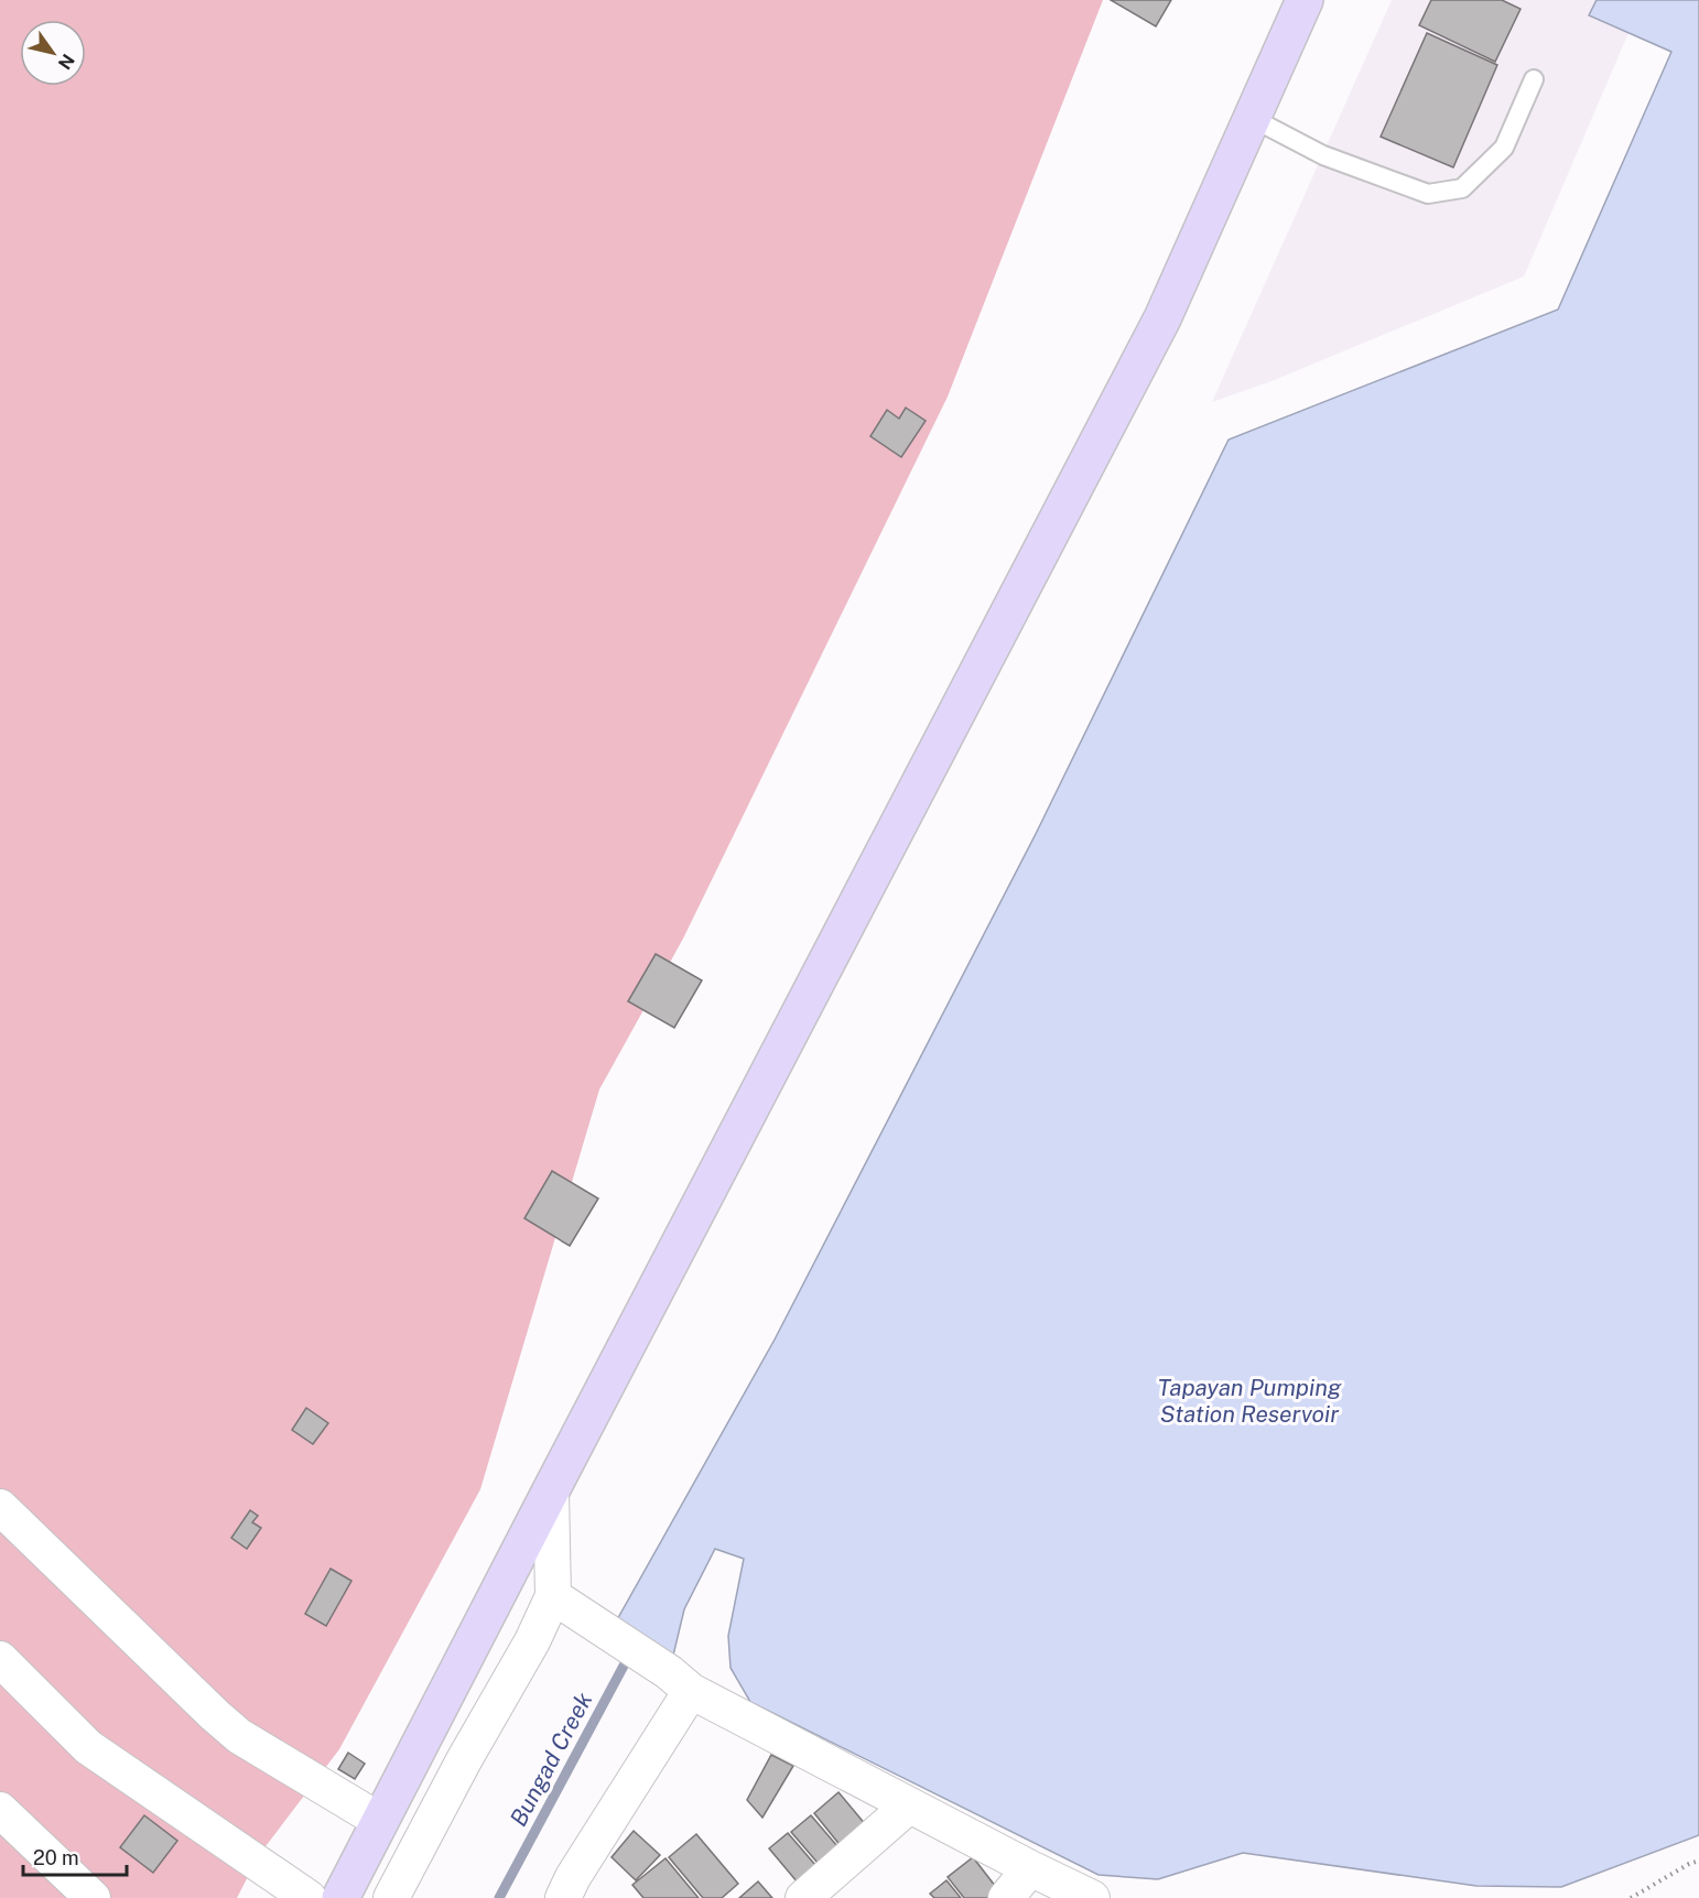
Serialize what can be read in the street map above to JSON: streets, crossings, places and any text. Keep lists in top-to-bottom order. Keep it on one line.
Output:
{"water":["Tapayan Pumping Station Reservoir","Bungad Creek"],"scale_bar":"20 m","north":"bottom right"}
